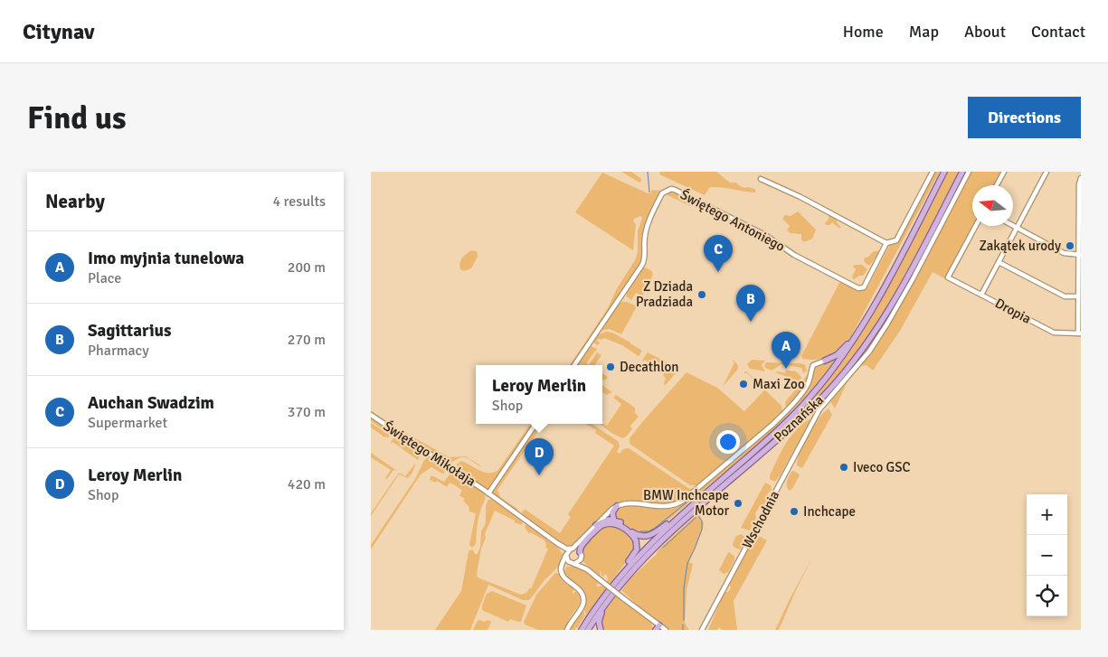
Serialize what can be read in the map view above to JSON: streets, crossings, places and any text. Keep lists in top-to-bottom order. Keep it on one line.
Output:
{"streets":{"main road":["Poznańska"],"street":["Świętego Antoniego","Dropia","Świętego Mikołaja","Wschodnia"]},"places":["Zakątek urody","Z Dziada Pradziada","Decathlon","Maxi Zoo","Iveco GSC","BMW Inchcape Motor","Inchcape"],"north":"left","page":{"header":"Citynav","nav":["Home","Map","About","Contact"],"buttons":"Directions","title":"Find us","heading":["Nearby","4 results"],"list":[{"mark":"A","name":"Imo myjnia tunelowa","note":"Place","value":"200 m"},{"mark":"B","name":"Sagittarius","note":"Pharmacy","value":"270 m"},{"mark":"C","name":"Auchan Swadzim","note":"Supermarket","value":"370 m"},{"mark":"D","name":"Leroy Merlin","note":"Shop","value":"420 m"}],"pins":["C","B","A","D"],"popup":["Leroy Merlin","Shop"],"map_buttons":["+","−"]}}
